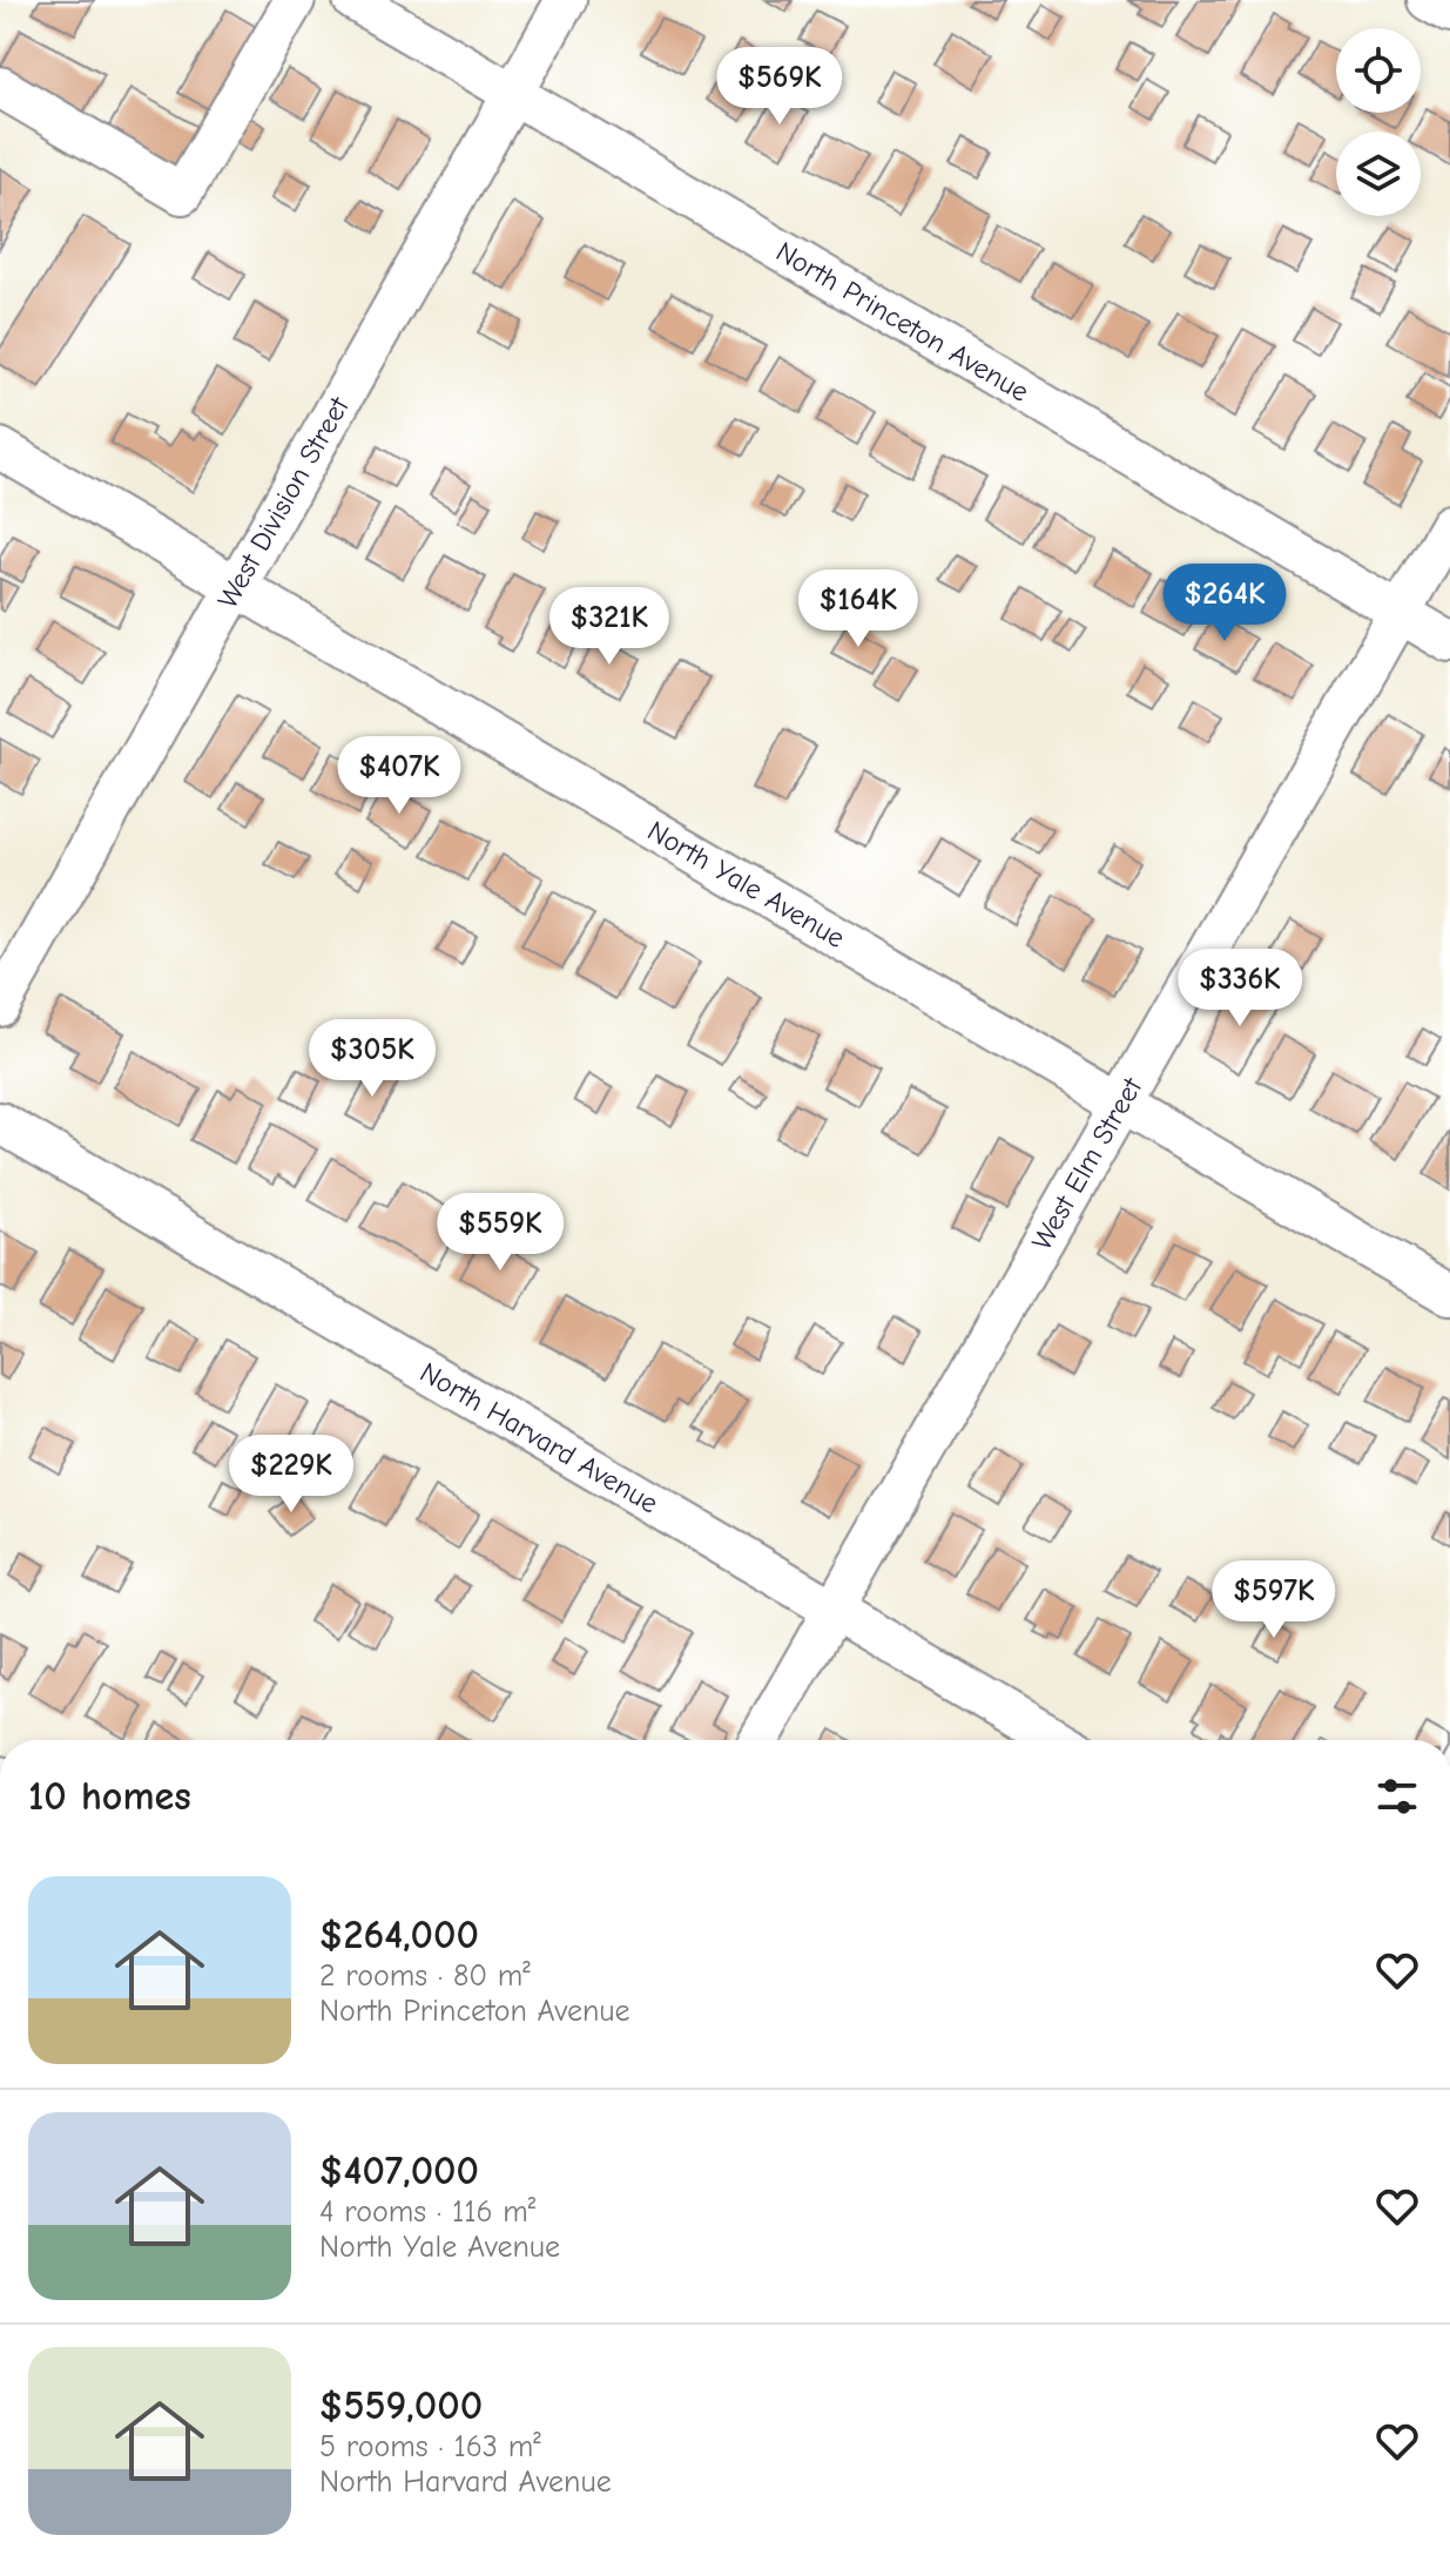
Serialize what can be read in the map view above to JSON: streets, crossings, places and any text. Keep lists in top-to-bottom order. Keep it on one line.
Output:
{"streets":{"street":["North Princeton Avenue","West Division Street","North Yale Avenue","West Elm Street","North Harvard Avenue"]},"crossings":[["North Princeton Avenue","West Division Street"],["North Princeton Avenue","West Elm Street"],["West Division Street","North Yale Avenue"],["North Yale Avenue","West Elm Street"],["West Elm Street","North Harvard Avenue"]],"page":{"price":["$569K","$264K","$164K","$321K","$407K","$336K","$305K","$559K","$229K","$597K"],"heading":"10 homes","list":[{"name":"$264,000","note":"2 rooms · 80 m² · North Princeton Avenue"},{"name":"$407,000","note":"4 rooms · 116 m² · North Yale Avenue"},{"name":"$559,000","note":"5 rooms · 163 m² · North Harvard Avenue"}]}}
